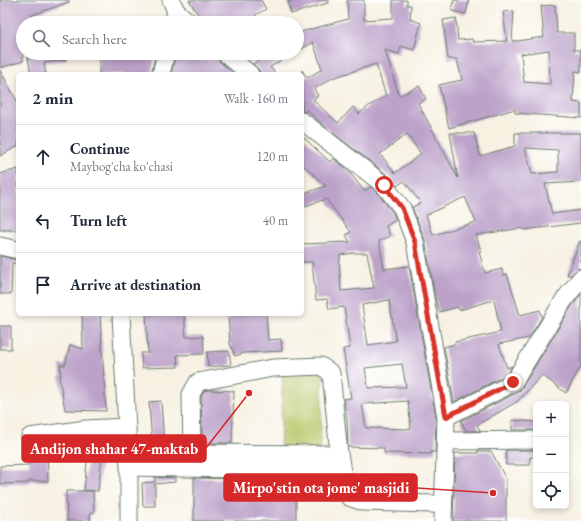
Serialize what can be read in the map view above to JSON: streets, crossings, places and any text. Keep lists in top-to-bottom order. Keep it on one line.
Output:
{"places":["Andijon shahar 47-maktab","Mirpo'stin ota jome' masjidi"],"page":{"search":"Search here","heading":["2 min","Walk · 160 m"],"list":[["Continue","Maybog'cha ko'chasi","120 m"],["Turn left","40 m"],"Arrive at destination"],"map_buttons":["+","−"]}}
